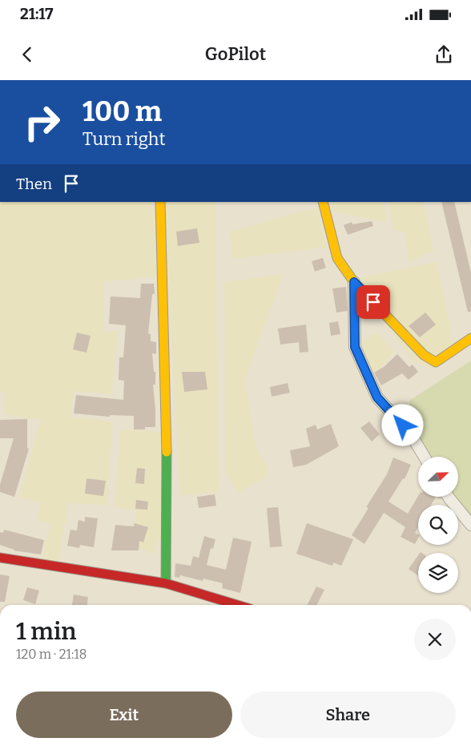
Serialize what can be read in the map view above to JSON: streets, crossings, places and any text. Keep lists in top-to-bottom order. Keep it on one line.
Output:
{"north":"top right","page":{"status":"21:17","header":"GoPilot","turn":["100 m","Turn right"],"then":"Then","heading":["1 min","120 m · 21:18"],"buttons":["Exit","Share"]}}
